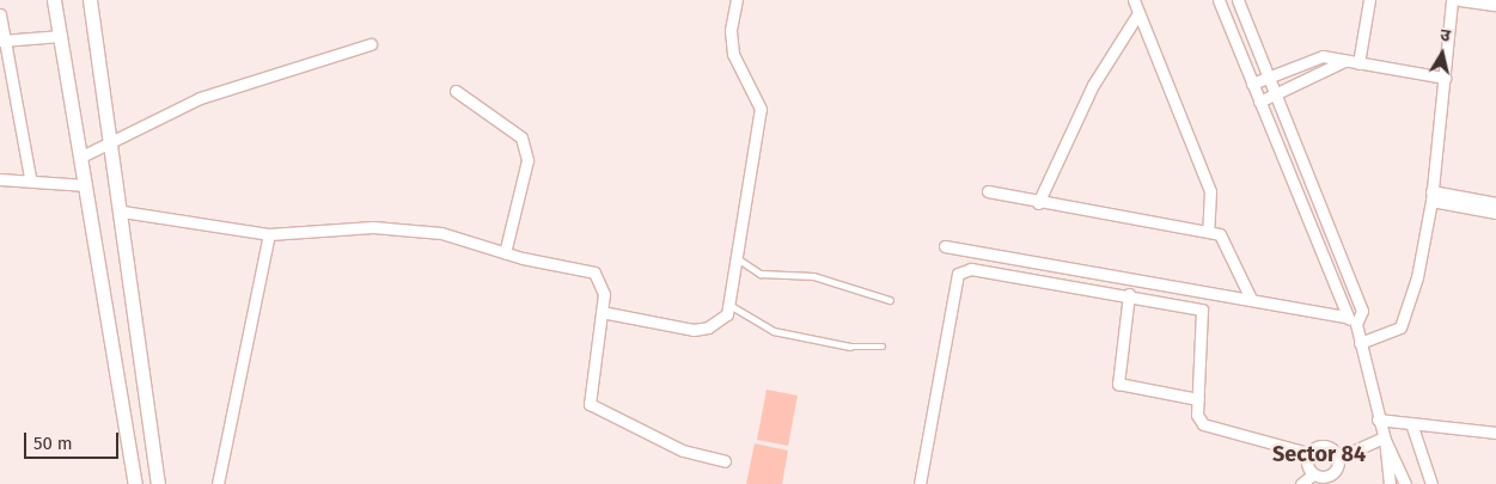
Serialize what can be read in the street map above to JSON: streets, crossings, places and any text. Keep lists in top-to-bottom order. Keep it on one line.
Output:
{"districts":["Sector 84"],"scale_bar":"50 m","north":"top"}
